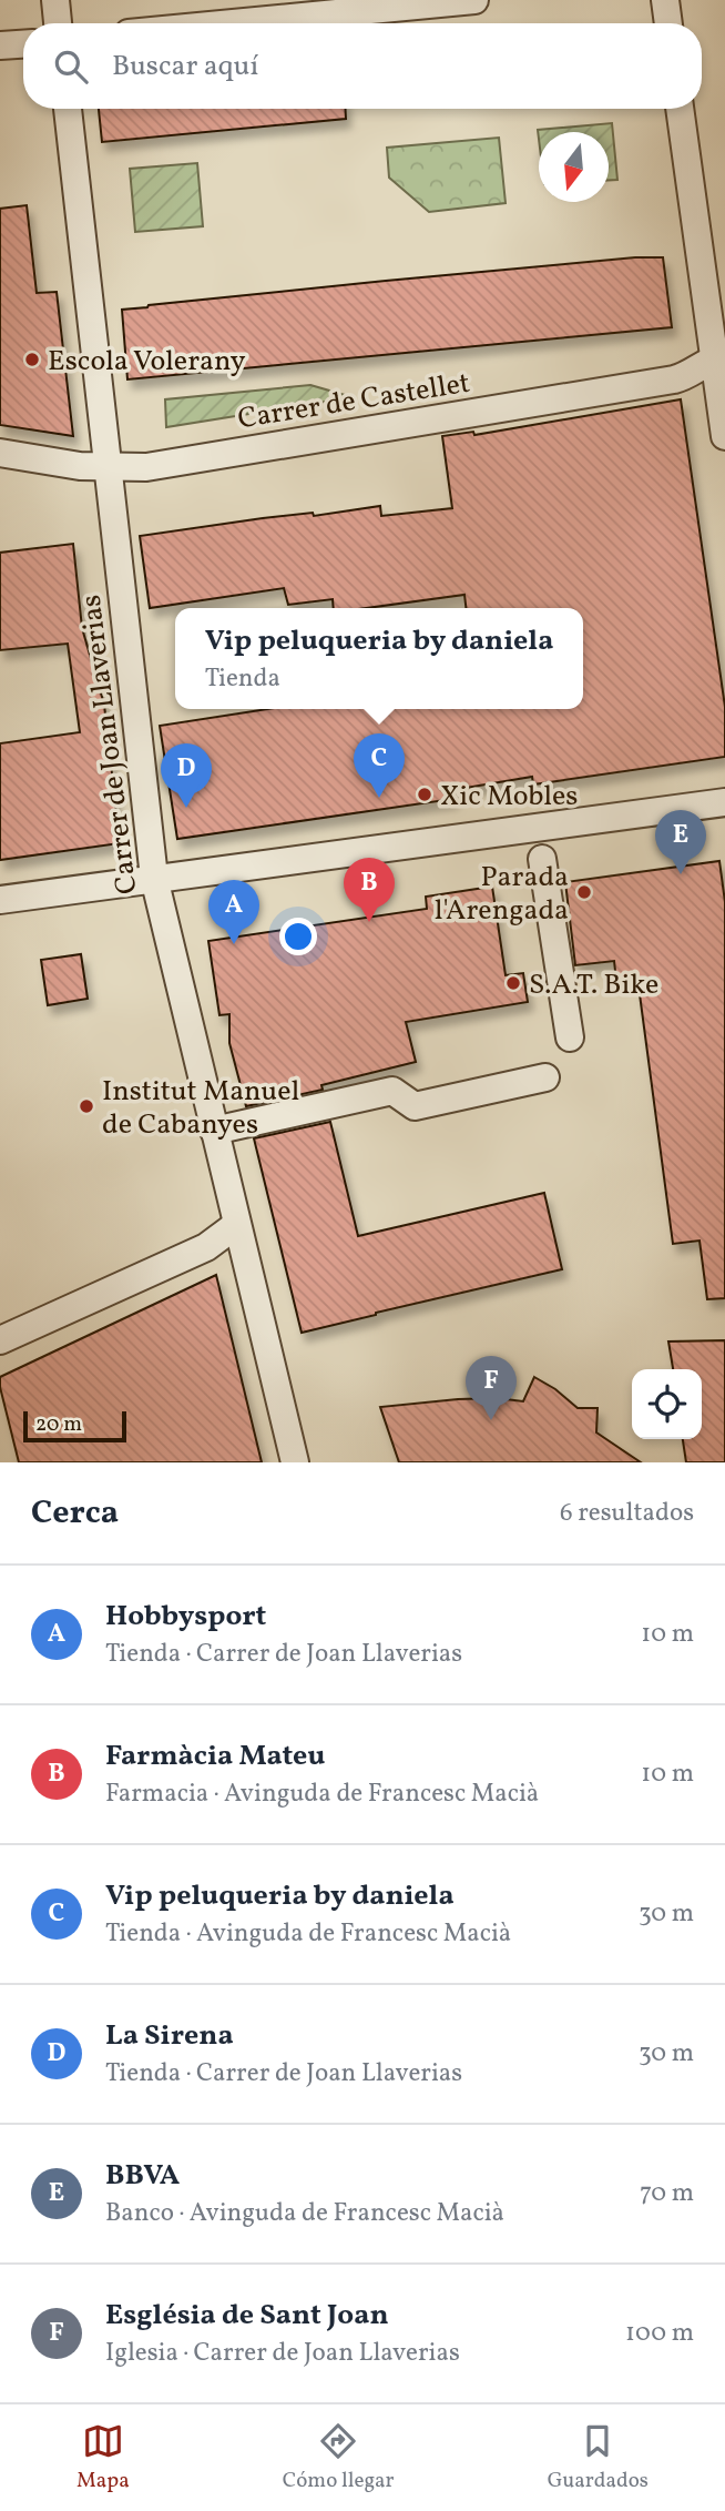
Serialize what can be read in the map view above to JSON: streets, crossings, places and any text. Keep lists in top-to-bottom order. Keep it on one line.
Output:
{"streets":{"street":["Carrer de Castellet","Carrer de Joan Llaverias"]},"crossings":[["Carrer de Castellet","Carrer de Joan Llaverias"]],"places":["Escola Volerany","Xic Mobles","Parada l'Arengada","S.A.T. Bike","Institut Manuel de Cabanyes"],"scale_bar":"20 m","north":"bottom","page":{"search":"Buscar aquí","popup":["Vip peluqueria by daniela","Tienda"],"pins":["C","D","E","B","A","F"],"scale":"20 m","heading":["Cerca","6 resultados"],"list":[{"mark":"A","name":"Hobbysport","note":"Tienda · Carrer de Joan Llaverias","value":"10 m"},{"mark":"B","name":"Farmàcia Mateu","note":"Farmacia · Avinguda de Francesc Macià","value":"10 m"},{"mark":"C","name":"Vip peluqueria by daniela","note":"Tienda · Avinguda de Francesc Macià","value":"30 m"},{"mark":"D","name":"La Sirena","note":"Tienda · Carrer de Joan Llaverias","value":"30 m"},{"mark":"E","name":"BBVA","note":"Banco · Avinguda de Francesc Macià","value":"70 m"},{"mark":"F","name":"Església de Sant Joan","note":"Iglesia · Carrer de Joan Llaverias","value":"100 m"}],"nav":["Mapa","Cómo llegar","Guardados"]}}
